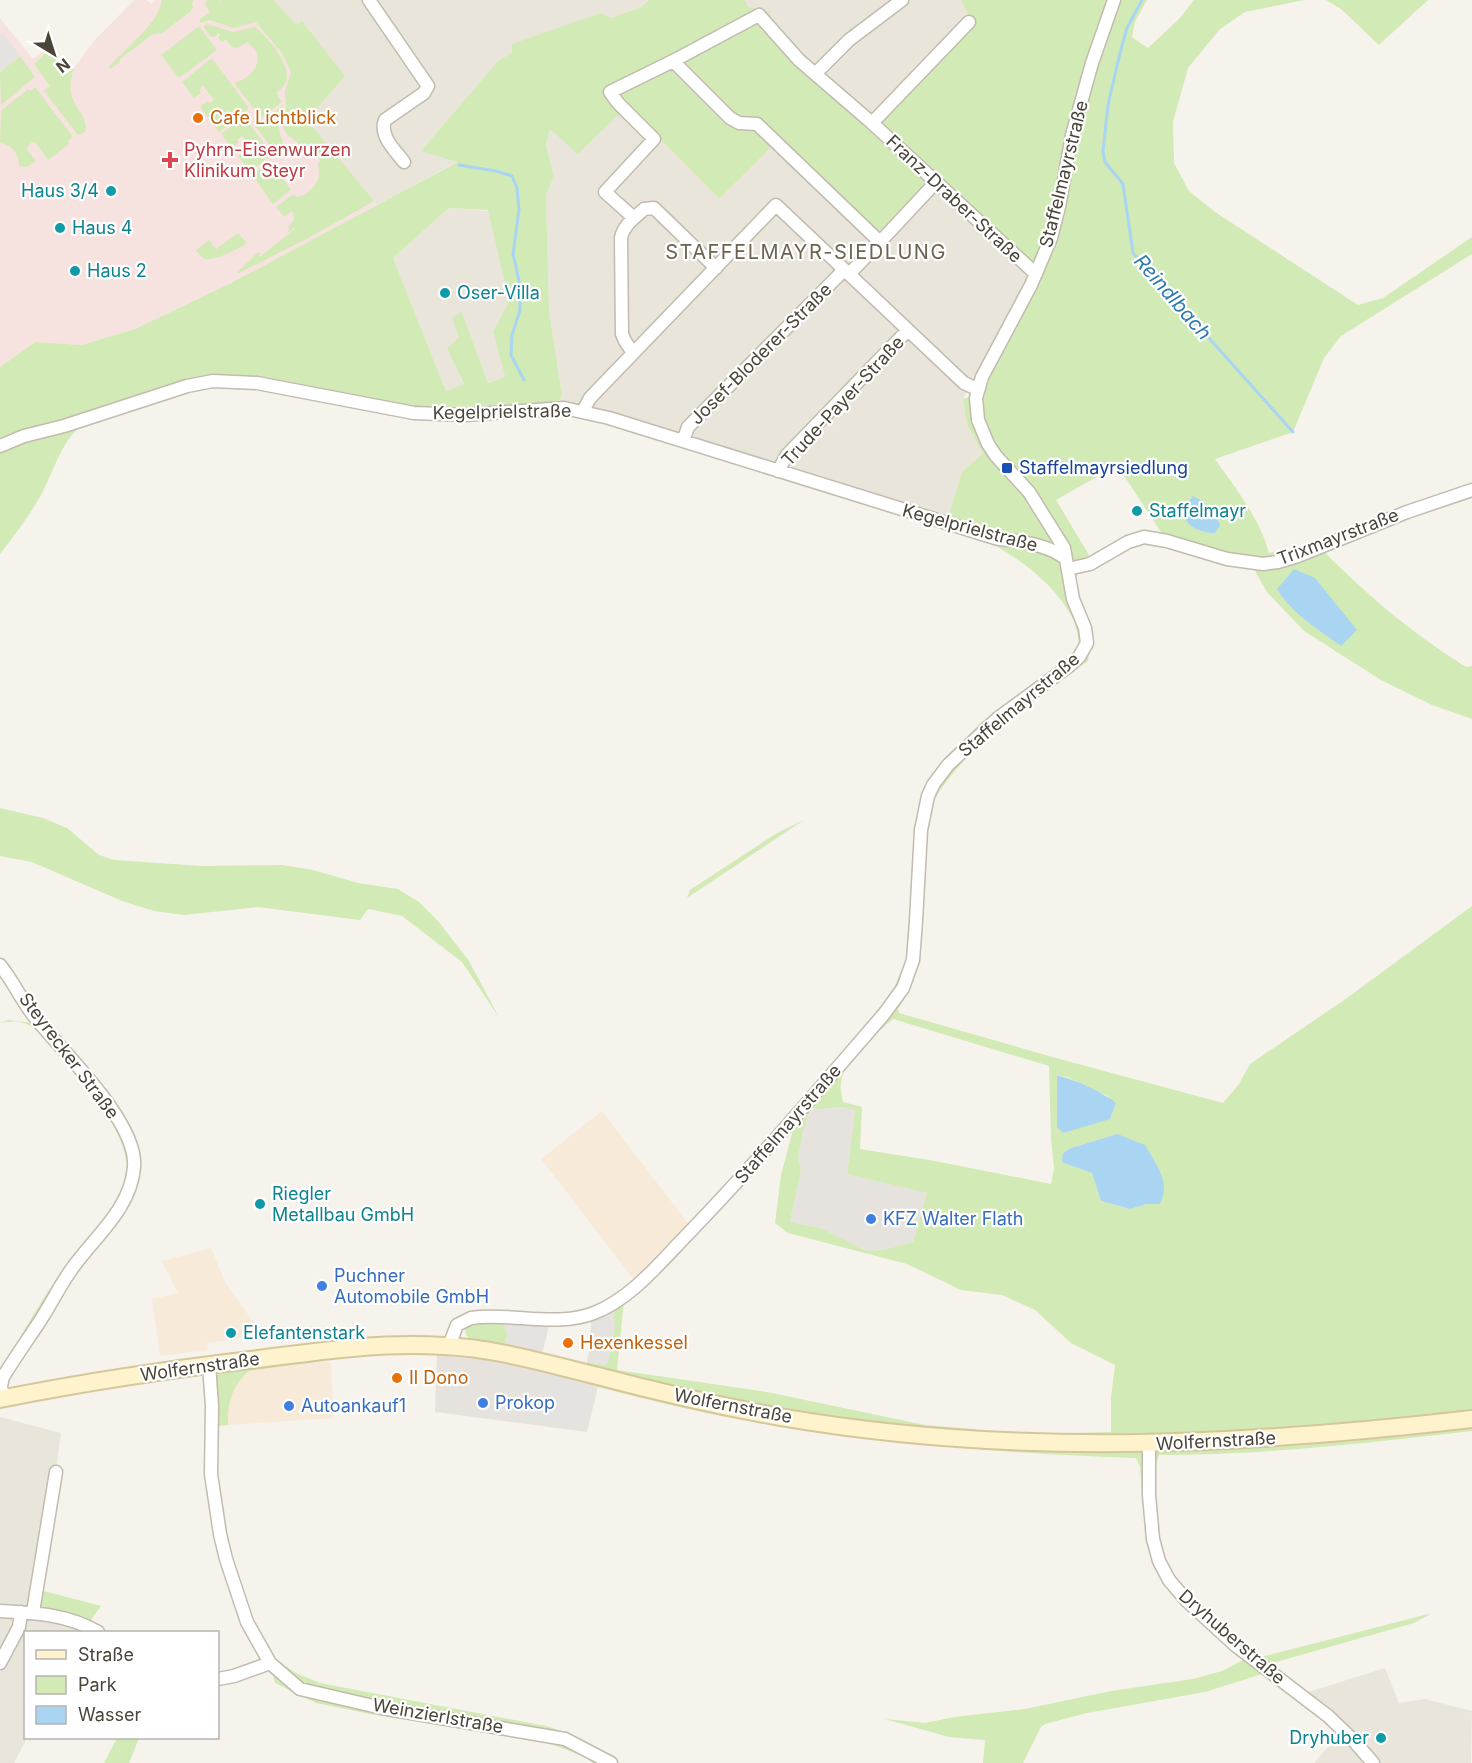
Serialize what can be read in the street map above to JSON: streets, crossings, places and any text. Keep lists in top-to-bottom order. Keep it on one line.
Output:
{"streets":{"main road":["Wolfernstraße"],"street":["Staffelmayrstraße","Franz-Draber-Straße","Josef-Bloderer-Straße","Trude-Payer-Straße","Kegelprielstraße","Trixmayrstraße","Steyrecker Straße","Dryhuberstraße","Weinzierlstraße"]},"crossings":[["Staffelmayrstraße","Franz-Draber-Straße"],["Staffelmayrstraße","Kegelprielstraße"],["Staffelmayrstraße","Trixmayrstraße"],["Staffelmayrstraße","Wolfernstraße"],["Franz-Draber-Straße","Josef-Bloderer-Straße"],["Josef-Bloderer-Straße","Kegelprielstraße"],["Trude-Payer-Straße","Kegelprielstraße"],["Kegelprielstraße","Trixmayrstraße"],["Steyrecker Straße","Wolfernstraße"],["Wolfernstraße","Dryhuberstraße"],["Wolfernstraße","Weinzierlstraße"]],"districts":["STAFFELMAYR-SIEDLUNG"],"water":["Reindlbach"],"places":{"other":["Cafe Lichtblick","Haus 3/4","Haus 4","Haus 2","Oser-Villa","Staffelmayr","Riegler Metallbau GmbH","KFZ Walter Flath","Puchner Automobile GmbH","Elefantenstark","Hexenkessel","Il Dono","Prokop","Autoankauf1","Dryhuber"],"health":["Pyhrn-Eisenwurzen Klinikum Steyr"],"transit":["Staffelmayrsiedlung"]},"legend":["Straße","Park","Wasser"],"north":"bottom right"}
